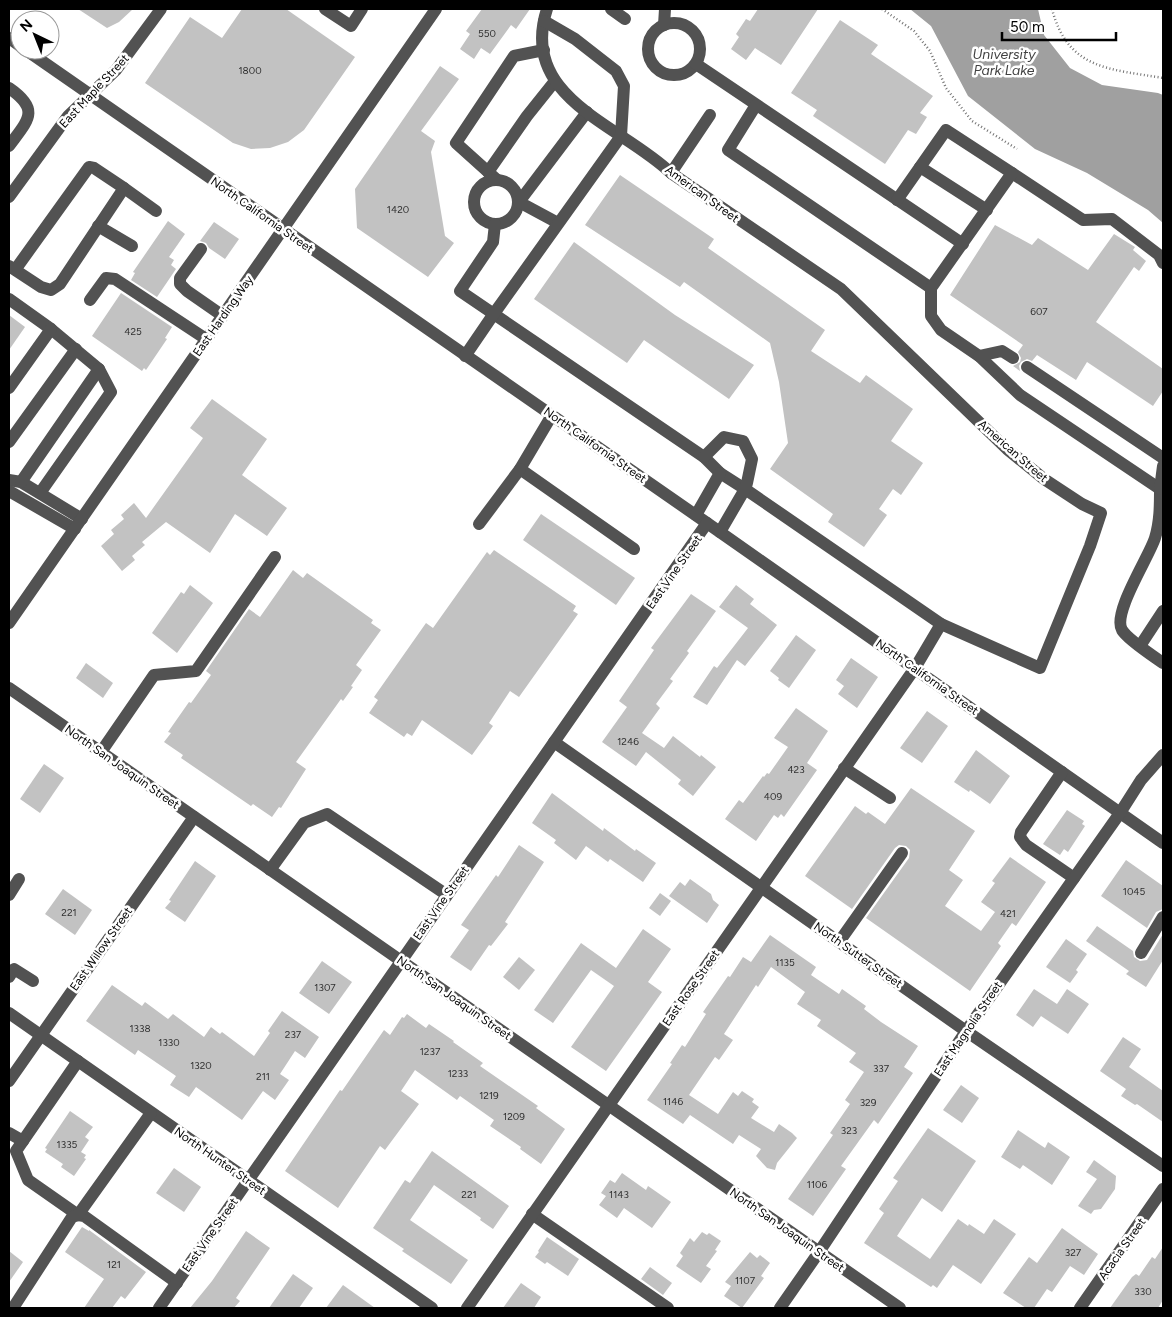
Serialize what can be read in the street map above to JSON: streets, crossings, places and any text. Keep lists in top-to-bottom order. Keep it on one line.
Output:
{"streets":{"street":["East Maple Street","American Street","North California Street","East Harding Way","East Vine Street","North San Joaquin Street","East Willow Street","North Sutter Street","East Rose Street","East Magnolia Street","North Hunter Street","Acacia Street"]},"crossings":[["East Maple Street","North California Street"],["American Street","East Rose Street"],["North California Street","East Harding Way"],["North California Street","East Vine Street"],["North California Street","East Rose Street"],["North California Street","East Magnolia Street"],["East Vine Street","North San Joaquin Street"],["East Vine Street","North Sutter Street"],["East Vine Street","North Hunter Street"],["North San Joaquin Street","East Willow Street"],["North San Joaquin Street","East Rose Street"],["North San Joaquin Street","East Magnolia Street"],["East Willow Street","North Hunter Street"],["North Sutter Street","East Rose Street"],["North Sutter Street","East Magnolia Street"]],"water":["University Park Lake"],"house_numbers":["550","1800","1420","607","425","1246","423","409","1045","221","421","1135","1307","1338","237","1330","1237","1320","337","1233","211","1219","1146","329","1209","323","1335","1106","221","1143","327","121","1107","330"],"scale_bar":"50 m","north":"top left"}
